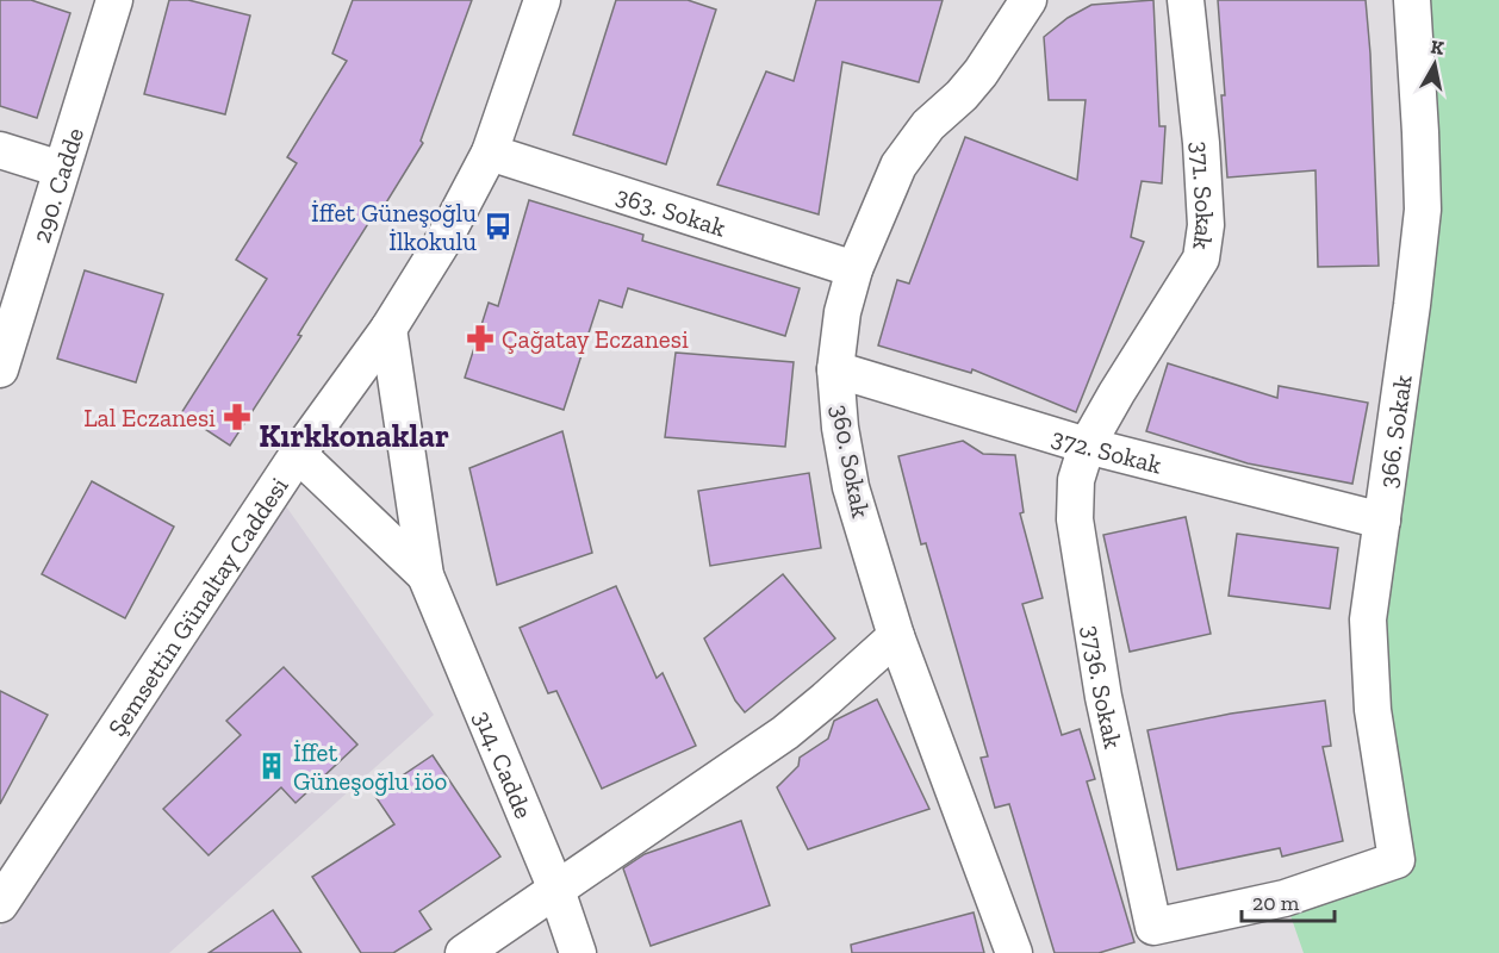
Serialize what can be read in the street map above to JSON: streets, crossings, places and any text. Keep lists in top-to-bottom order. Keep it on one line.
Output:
{"streets":{"street":["290. Cadde","371. Sokak","363. Sokak","366. Sokak","372. Sokak","360. Sokak","Şemsettin Günaltay Caddesi","3736. Sokak","314. Cadde"]},"crossings":[["371. Sokak","372. Sokak"],["371. Sokak","3736. Sokak"],["363. Sokak","360. Sokak"],["363. Sokak","Şemsettin Günaltay Caddesi"],["366. Sokak","372. Sokak"],["366. Sokak","3736. Sokak"],["372. Sokak","360. Sokak"],["372. Sokak","3736. Sokak"]],"districts":["Kırkkonaklar"],"places":{"bus stop":["İffet Güneşoğlu İlkokulu"],"pharmacy":["Çağatay Eczanesi","Lal Eczanesi"],"building":["İffet Güneşoğlu iöo"]},"scale_bar":"20 m","north":"top"}
